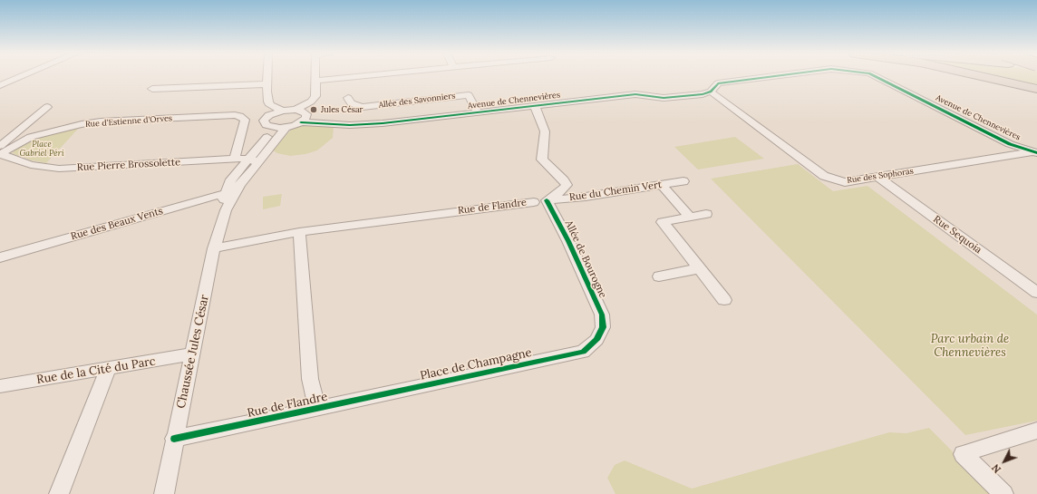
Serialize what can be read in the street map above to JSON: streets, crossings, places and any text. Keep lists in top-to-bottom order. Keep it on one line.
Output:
{"streets":{"street":["Allée des Savonniers","Avenue de Chennevières","Rue d'Estienne d'Orves","Rue Pierre Brossolette","Rue des Sophoras","Rue du Chemin Vert","Rue de Flandre","Rue des Beaux Vents","Rue Sequoia","Allée de Bourogne","Chaussée Jules César","Place de Champagne","Rue de la Cité du Parc"]},"crossings":[["Allée des Savonniers","Avenue de Chennevières"],["Avenue de Chennevières","Rue des Sophoras"],["Rue d'Estienne d'Orves","Rue Pierre Brossolette"],["Rue des Sophoras","Rue Sequoia"],["Rue du Chemin Vert","Rue de Flandre"],["Rue du Chemin Vert","Allée de Bourogne"],["Rue de Flandre","Allée de Bourogne"],["Rue de Flandre","Chaussée Jules César"],["Rue de Flandre","Place de Champagne"],["Rue des Beaux Vents","Chaussée Jules César"],["Allée de Bourogne","Place de Champagne"],["Chaussée Jules César","Rue de la Cité du Parc"]],"parks":["Place Gabriel Péri","Parc urbain de Chennevières"],"places":["Jules César"],"north":"bottom left"}
